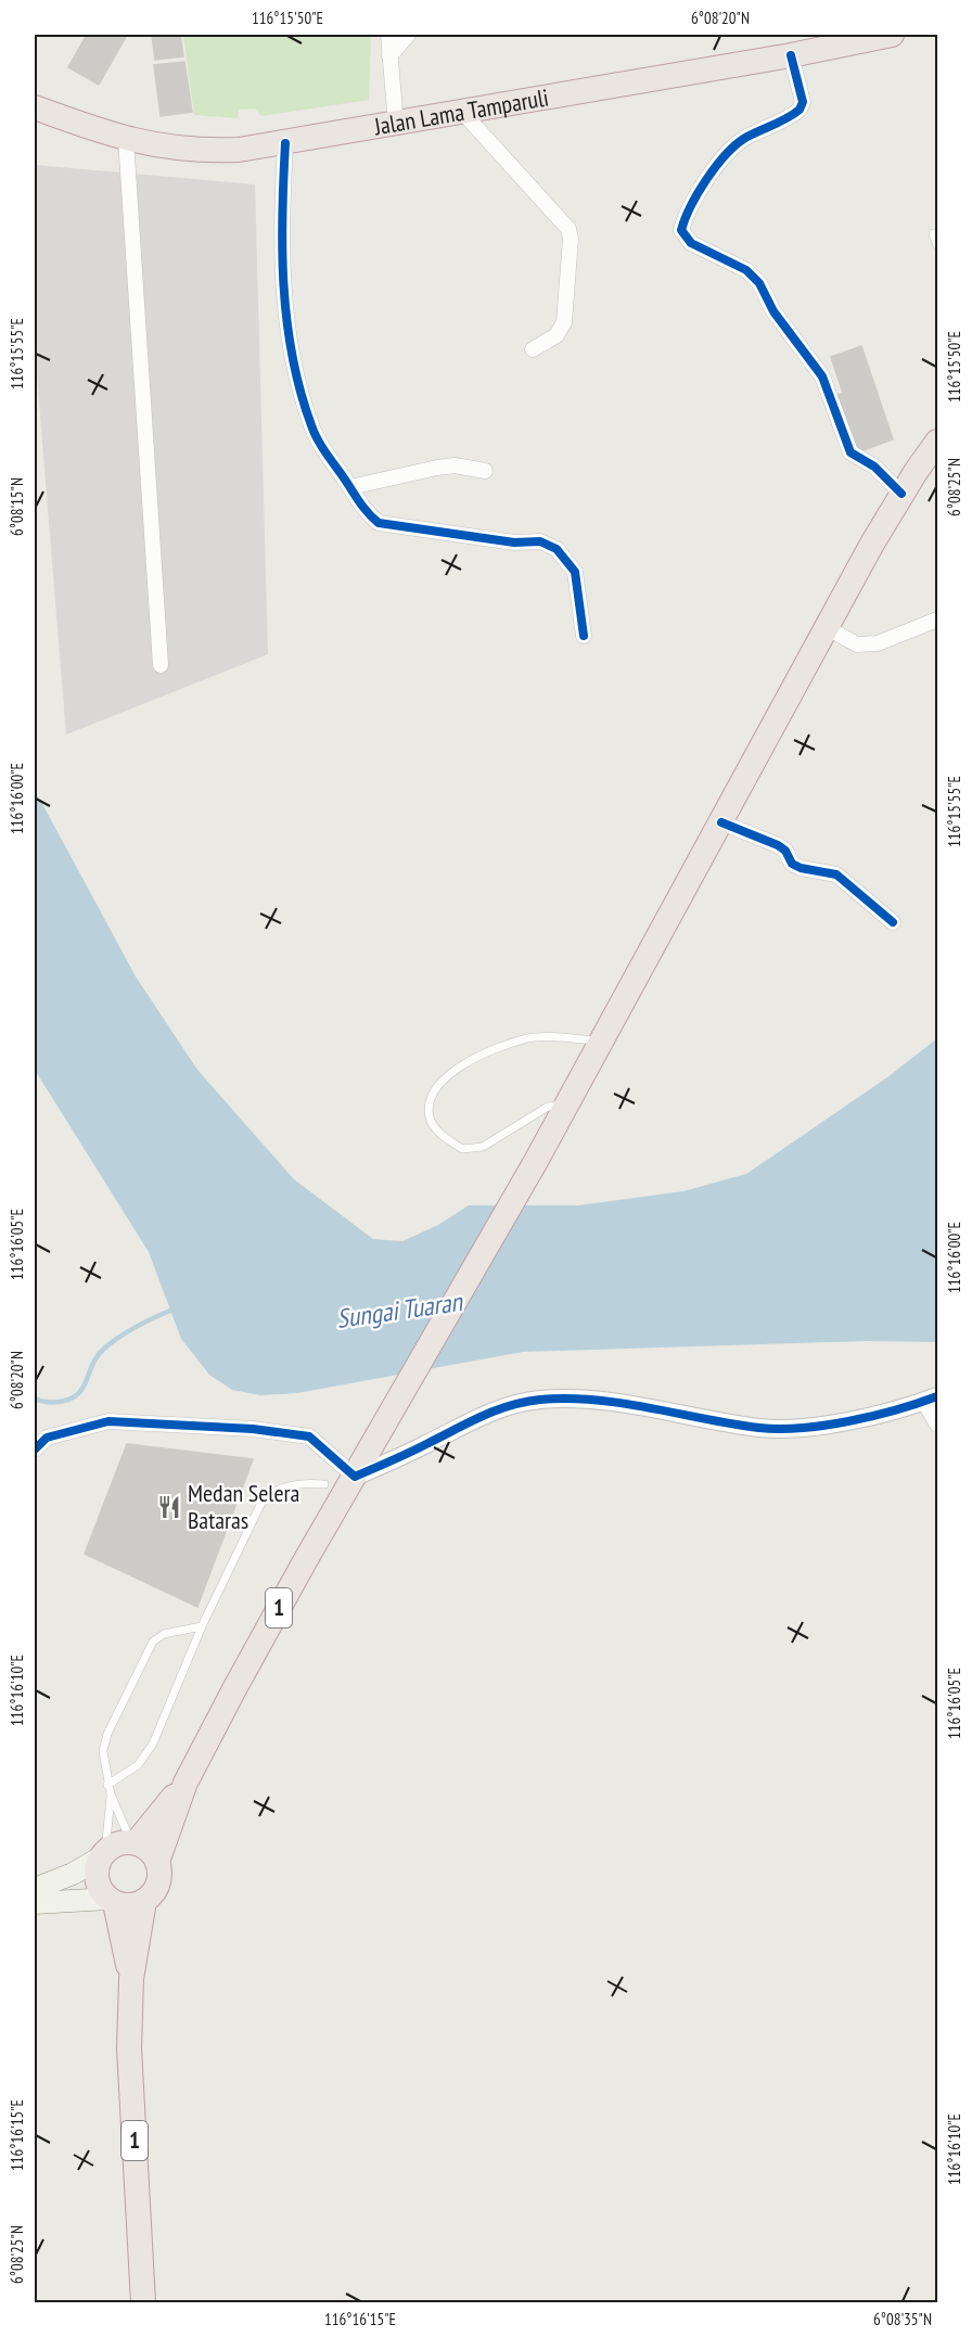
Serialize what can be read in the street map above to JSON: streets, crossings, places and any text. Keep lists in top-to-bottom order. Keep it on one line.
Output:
{"streets":{"highway":["Jalan Lama Tamparuli","1"]},"water":["Sungai Tuaran"],"places":{"restaurant":["Medan Selera Bataras"]},"coordinates":["116°15'50\"E","6°08'20\"N","116°15'55\"E","6°08'25\"N","6°08'15\"N","116°16'00\"E","116°16'05\"E","116°16'10\"E","116°16'15\"E","6°08'35\"N"]}
